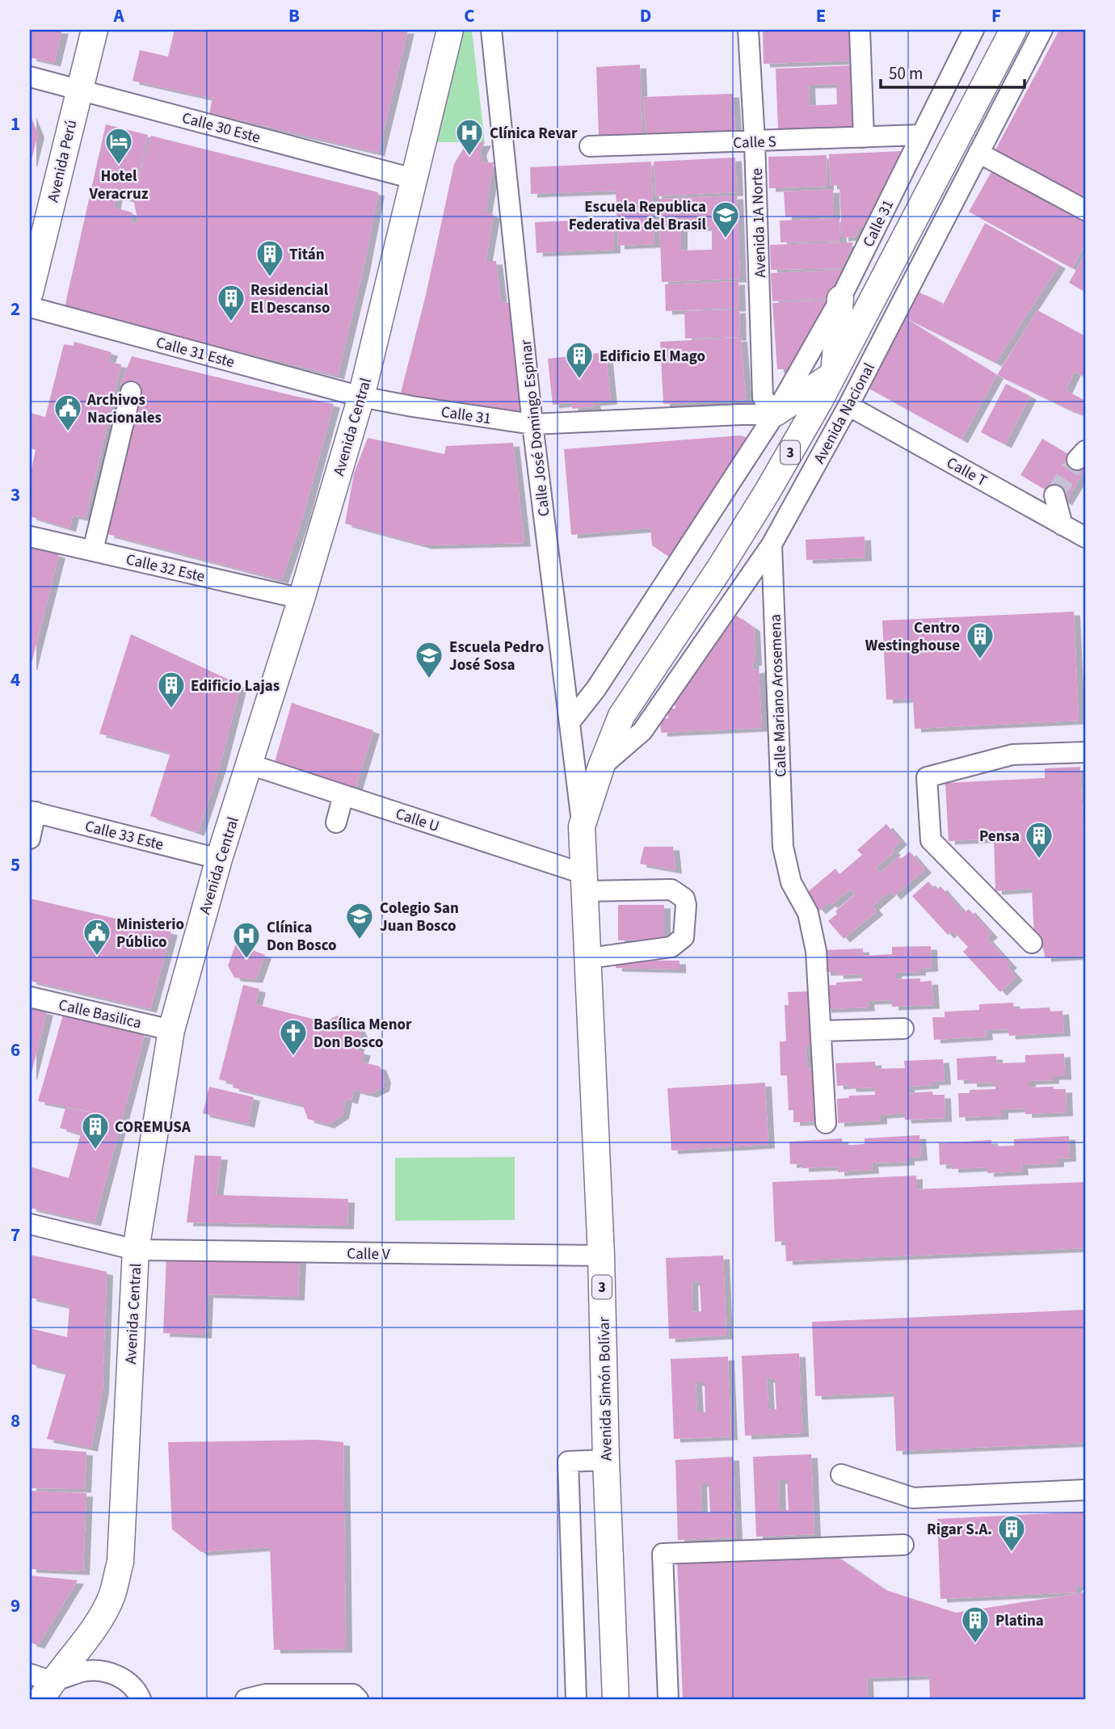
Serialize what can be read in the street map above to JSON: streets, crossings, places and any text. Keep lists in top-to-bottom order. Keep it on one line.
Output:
{"streets":{"main road":["Avenida Perú","Avenida Nacional","Avenida Central","3","Avenida Simón Bolívar"],"street":["Calle 30 Este","Calle S","Avenida 1A Norte","Calle 31","Calle 31 Este","Calle José Domingo Espinar","Calle T","Calle 32 Este","Calle Mariano Arosemena","Calle U","Calle 33 Este","Calle Basilica","Calle V"]},"crossings":[["Calle 30 Este","Avenida Perú"],["Calle 30 Este","Avenida Central"],["Calle S","Avenida 1A Norte"],["Calle S","Calle 31"],["Avenida 1A Norte","Calle 31"],["Calle 31","Calle 31 Este"],["Calle 31","Avenida Central"],["Calle 31","Calle José Domingo Espinar"],["Calle 31 Este","Avenida Central"],["Avenida Nacional","Calle José Domingo Espinar"],["Avenida Nacional","Calle T"],["Avenida Nacional","Calle Mariano Arosemena"],["Avenida Nacional","Calle U"],["Avenida Nacional","Avenida Simón Bolívar"],["Avenida Central","Calle 32 Este"],["Avenida Central","Calle U"],["Avenida Central","Calle 33 Este"],["Avenida Central","Calle Basilica"],["Avenida Central","Calle V"],["Calle U","Avenida Simón Bolívar"],["Calle V","Avenida Simón Bolívar"]],"places":{"hospital":["Clínica Revar","Clínica Don Bosco"],"hotel":["Hotel Veracruz"],"school or university":["Escuela Republica Federativa del Brasil","Escuela Pedro José Sosa","Colegio San Juan Bosco"],"building":["Titán","Residencial El Descanso","Edificio El Mago","Centro Westinghouse","Edificio Lajas","Pensa","COREMUSA","Rigar S.A.","Platina"],"public building":["Archivos Nacionales","Ministerio Público"],"church":["Basílica Menor Don Bosco"]},"scale_bar":"50 m","grid":{"columns":["A","B","C","D","E","F"],"rows":["1","2","3","4","5","6","7","8","9"]}}
